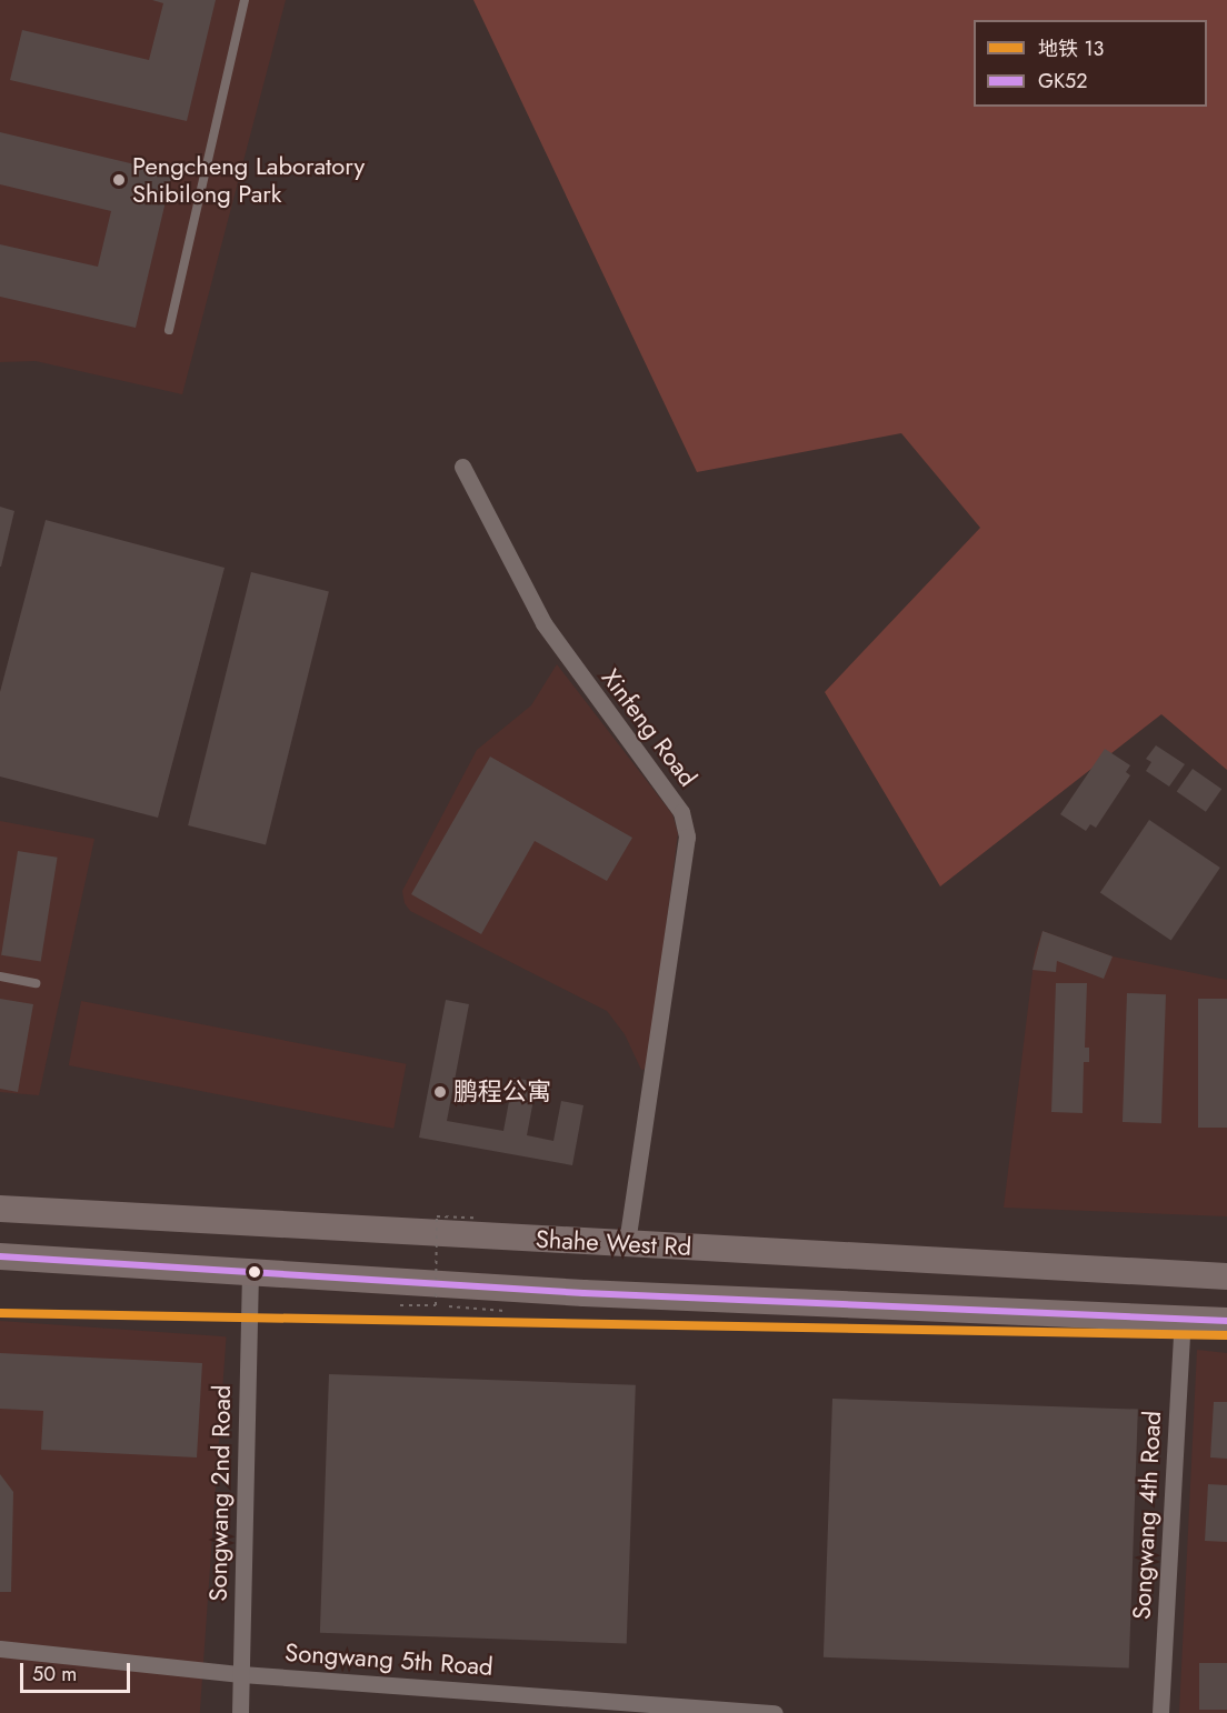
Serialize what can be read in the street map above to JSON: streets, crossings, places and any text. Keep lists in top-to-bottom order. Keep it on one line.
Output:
{"streets":{"main road":["Shahe West Rd"],"street":["Xinfeng Road","Songwang 2nd Road","Songwang 4th Road","Songwang 5th Road"]},"crossings":[["Xinfeng Road","Shahe West Rd"],["Shahe West Rd","Songwang 2nd Road"],["Shahe West Rd","Songwang 4th Road"],["Songwang 2nd Road","Songwang 5th Road"]],"places":["Pengcheng Laboratory Shibilong Park","鹏程公寓"],"lines":["transit line GK52","metro line 13"],"legend":["地铁 13","GK52"],"scale_bar":"50 m"}
